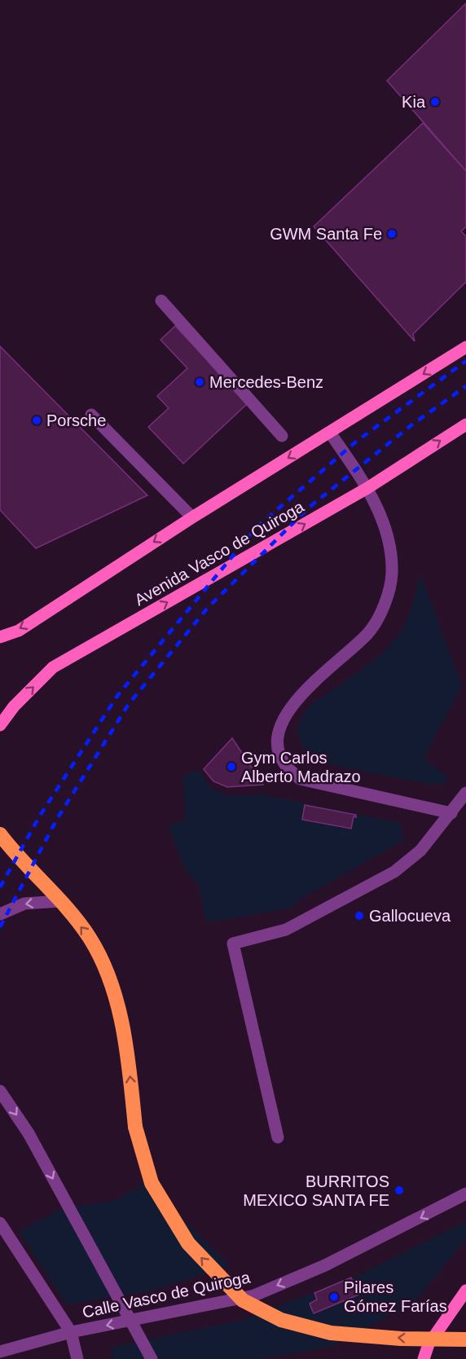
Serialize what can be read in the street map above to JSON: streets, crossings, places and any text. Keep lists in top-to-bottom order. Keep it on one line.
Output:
{"streets":{"main road":["Avenida Vasco de Quiroga"],"street":["Calle Vasco de Quiroga"]},"one_way":["Calle Vasco de Quiroga"],"places":["Kia","GWM Santa Fe","Mercedes-Benz","Porsche","Gym Carlos Alberto Madrazo","Gallocueva","BURRITOS MEXICO SANTA FE","Pilares Gómez Farías"]}
